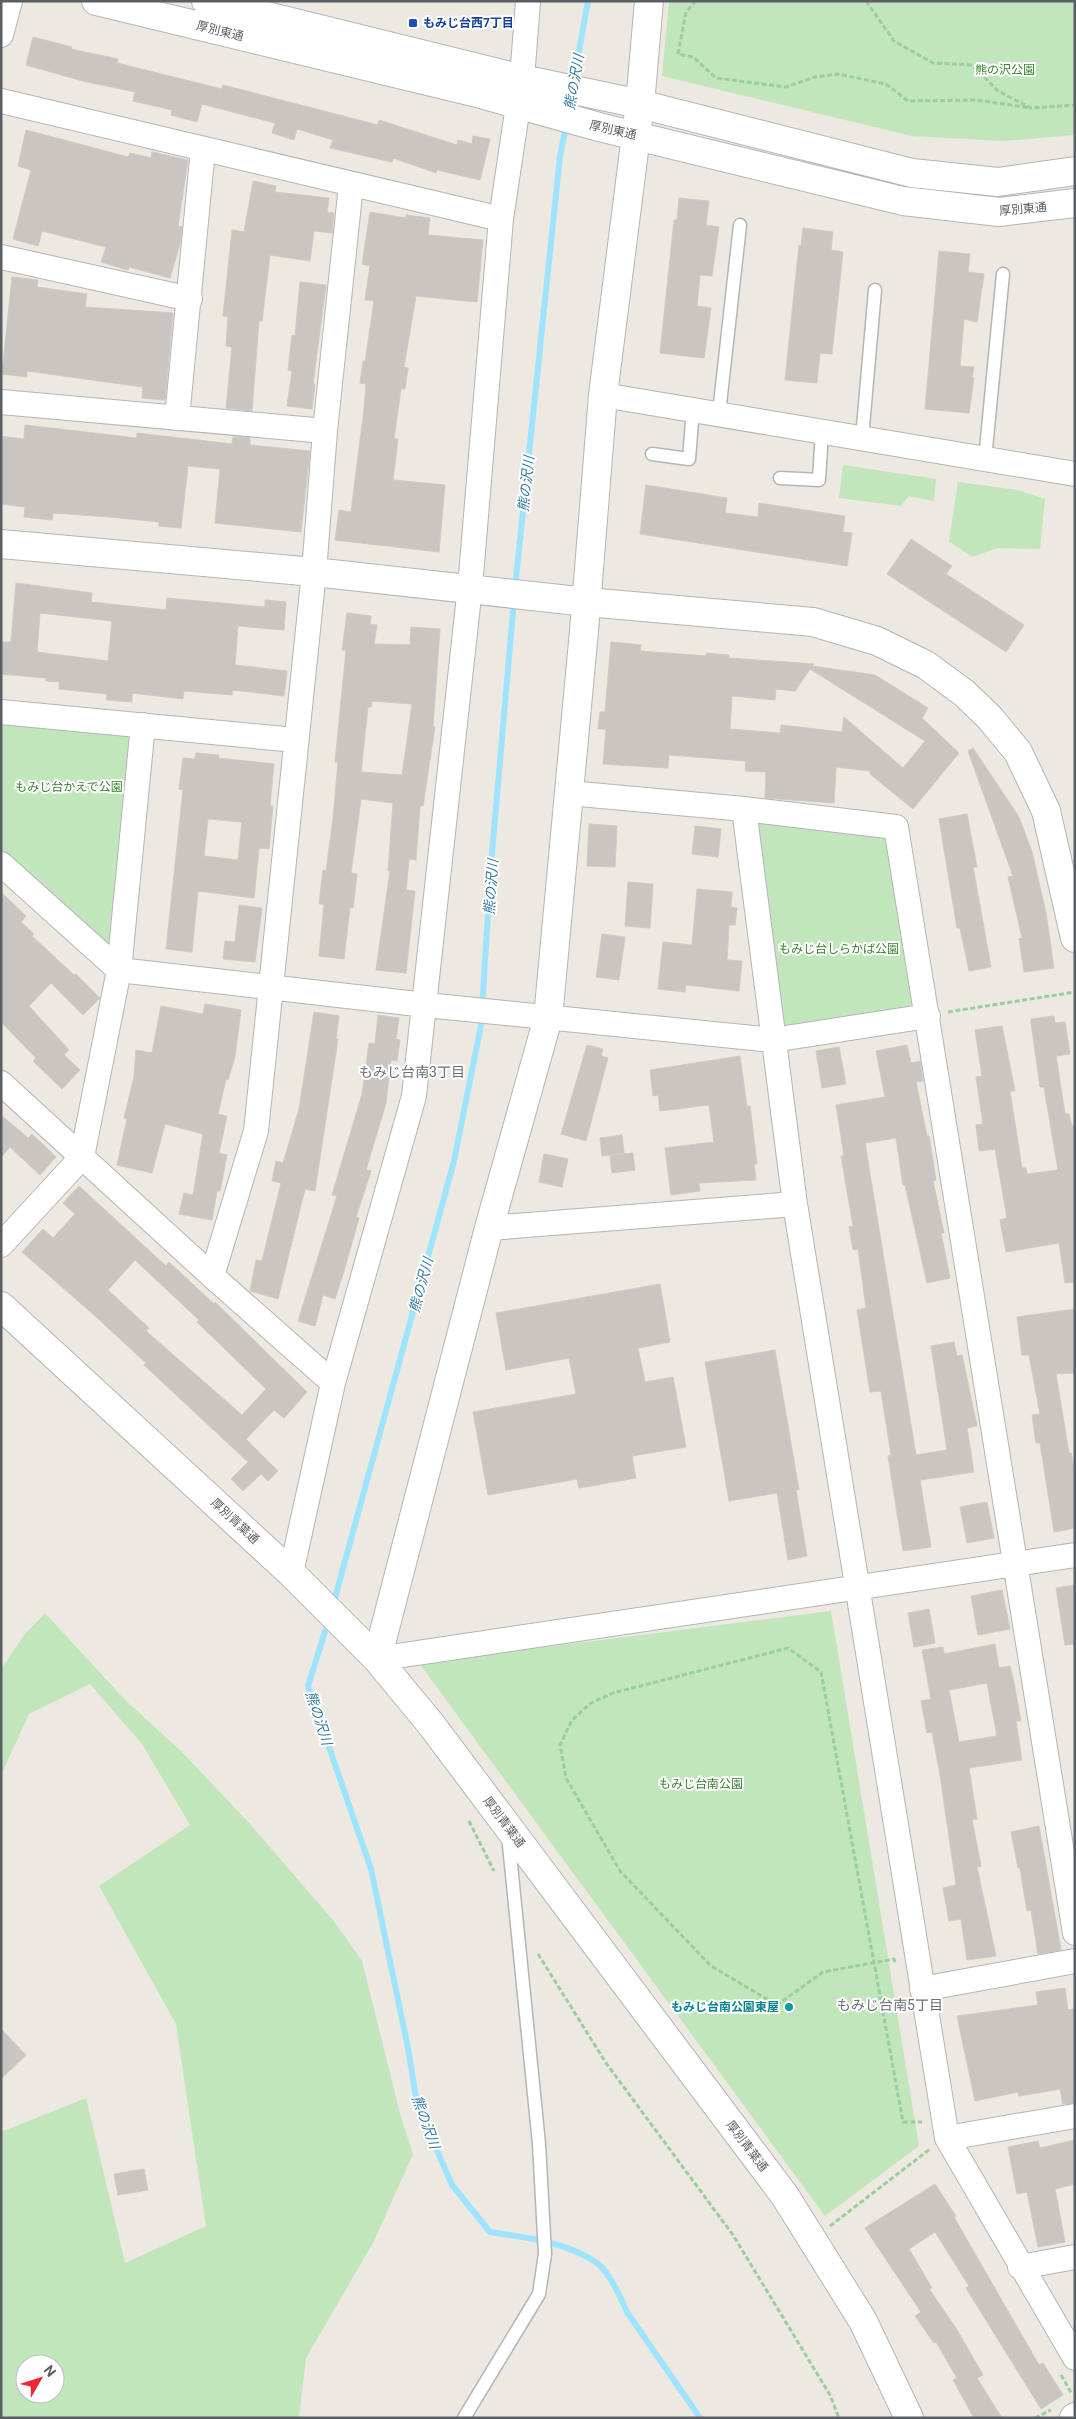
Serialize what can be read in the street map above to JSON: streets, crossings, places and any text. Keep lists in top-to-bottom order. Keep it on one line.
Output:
{"streets":{"street":["厚別東通","厚別青葉通"]},"districts":["もみじ台南3丁目","もみじ台南5丁目"],"water":["熊の沢川"],"parks":["熊の沢公園","もみじ台かえで公園","もみじ台しらかば公園","もみじ台南公園"],"places":{"transit":["もみじ台西7丁目"],"other":["もみじ台南公園東屋"]},"north":"top right"}
